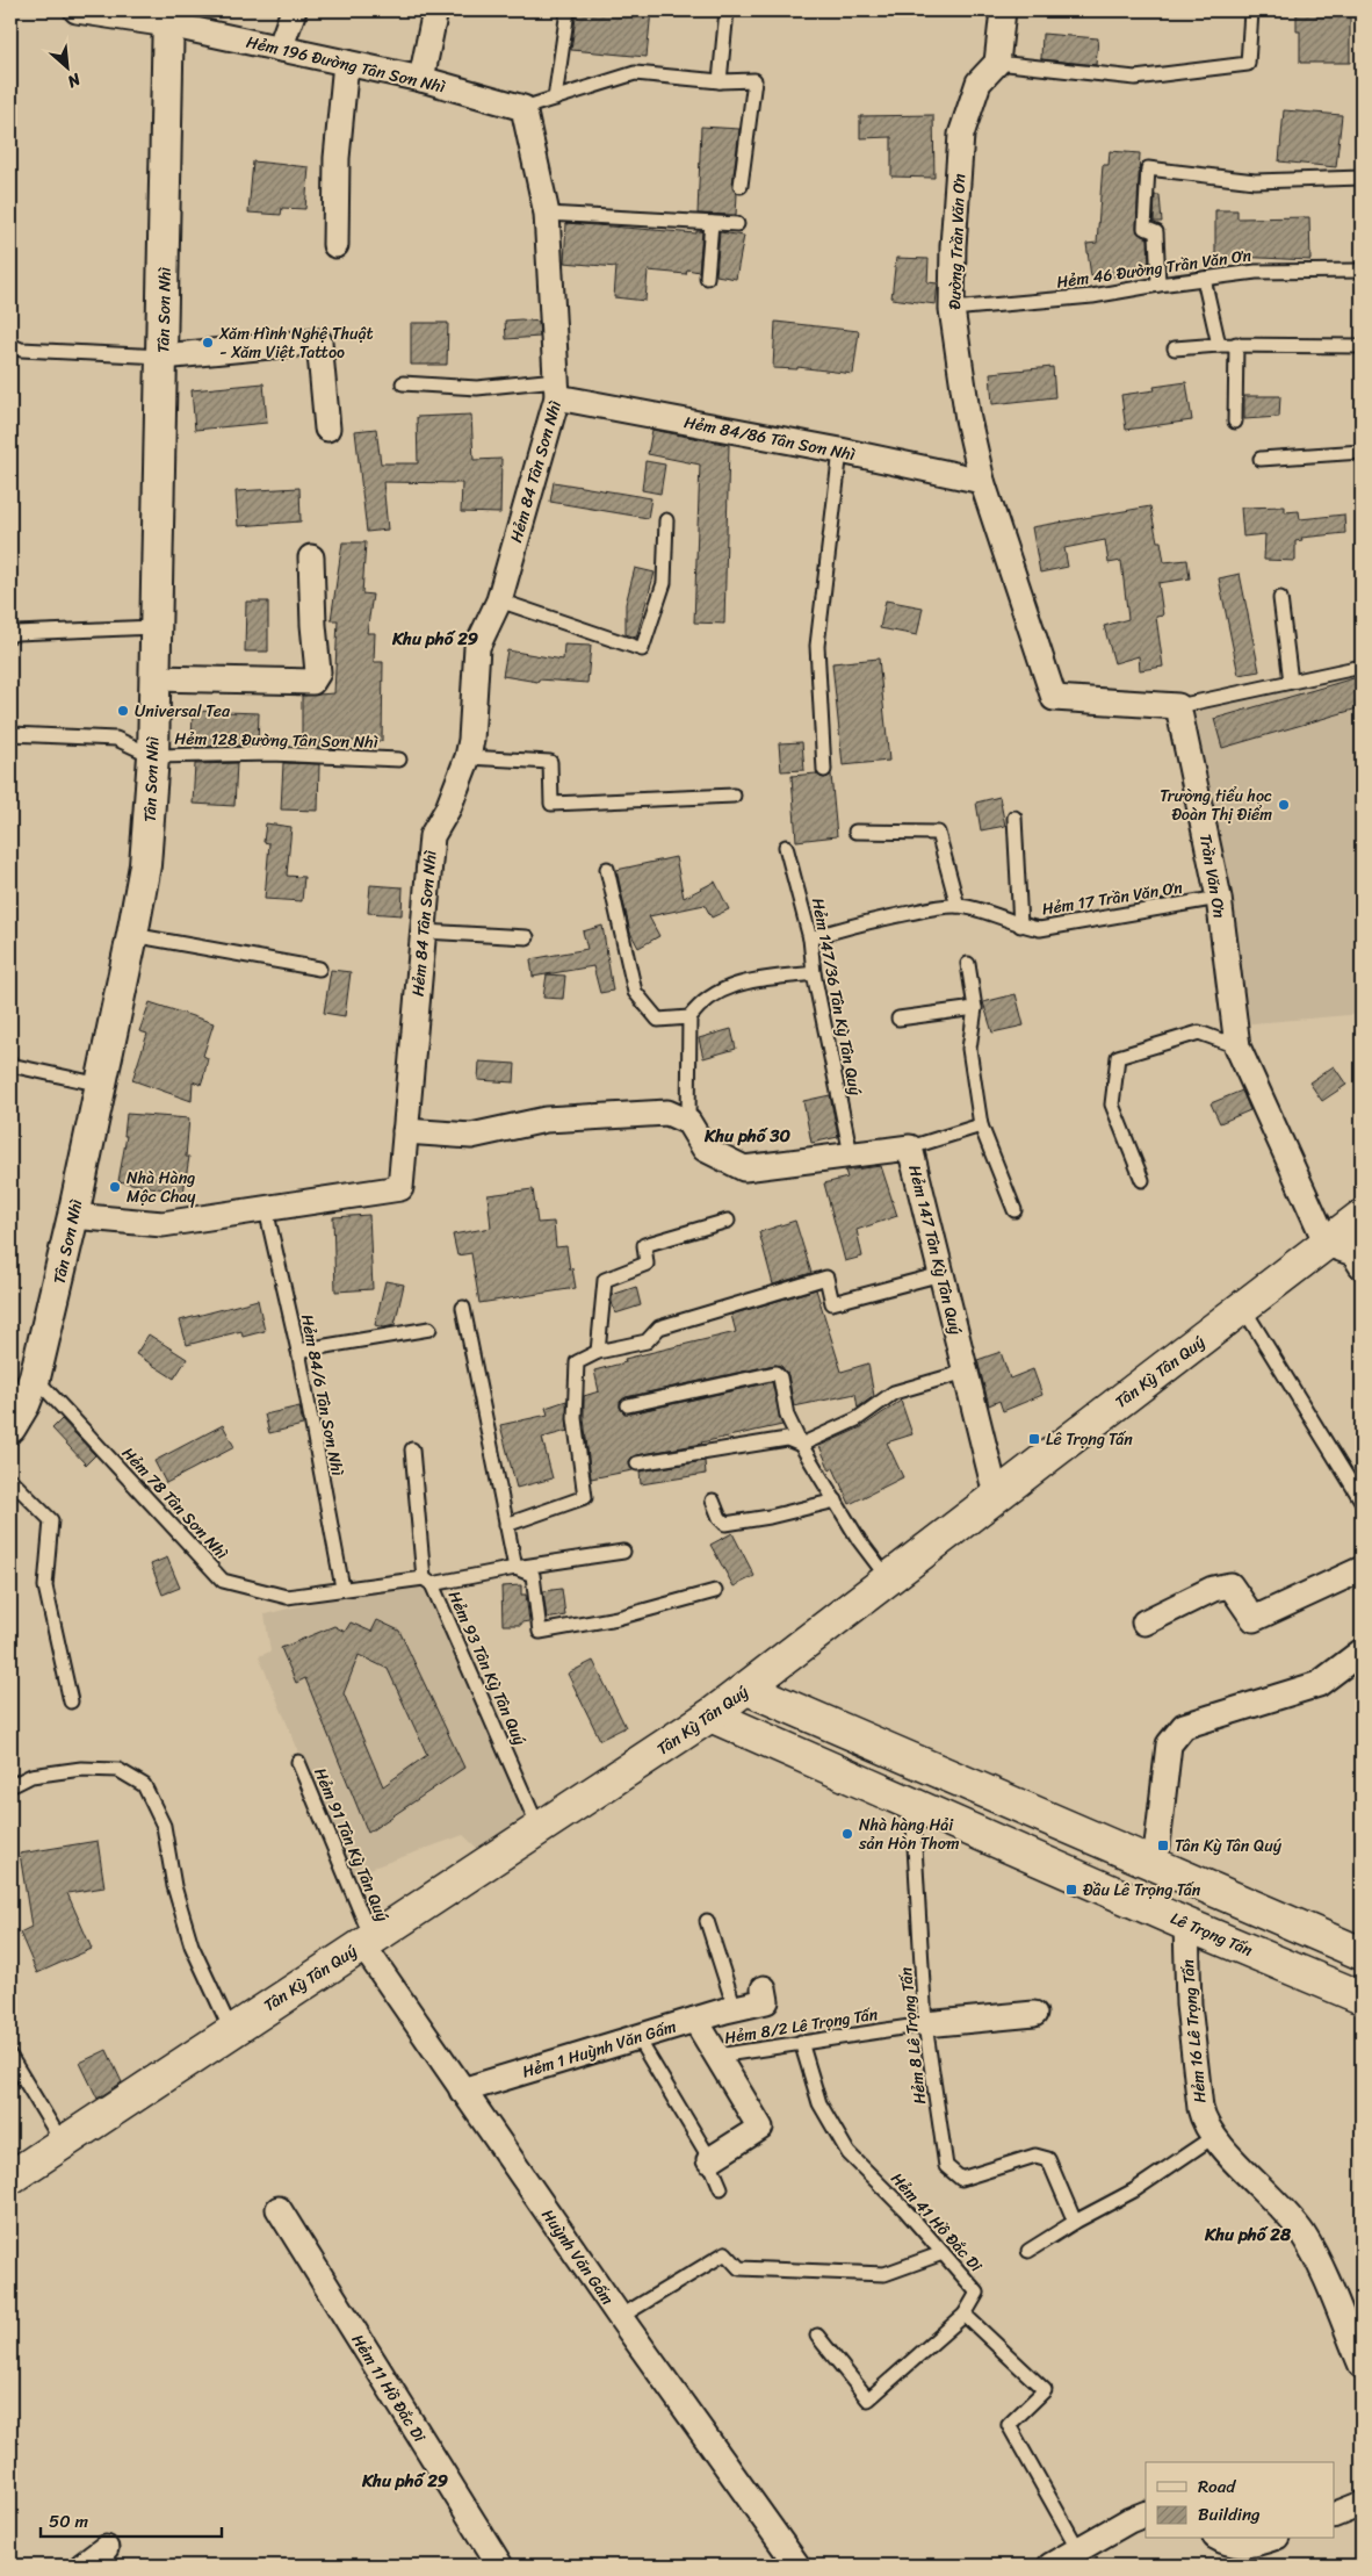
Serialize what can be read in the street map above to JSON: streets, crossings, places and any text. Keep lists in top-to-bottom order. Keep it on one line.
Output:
{"streets":{"main road":["Tân Kỳ Tân Quý","Lê Trọng Tấn"],"street":["Hẻm 196 Đường Tân Sơn Nhì","Đường Trần Văn Ơn","Tân Sơn Nhì","Hẻm 84/86 Tân Sơn Nhì","Hẻm 84 Tân Sơn Nhì","Trần Văn Ơn","Hẻm 147 Tân Kỳ Tân Quý","Hẻm 16 Lê Trọng Tấn","Hẻm 1 Huỳnh Văn Gấm","Huỳnh Văn Gấm","Hẻm 11 Hồ Đắc Di"],"lane":["Hẻm 46 Đường Trần Văn Ơn","Hẻm 128 Đường Tân Sơn Nhì","Hẻm 17 Trần Văn Ơn","Hẻm 147/36 Tân Kỳ Tân Quý","Hẻm 84/6 Tân Sơn Nhì","Hẻm 78 Tân Sơn Nhì","Hẻm 93 Tân Kỳ Tân Quý","Hẻm 91 Tân Kỳ Tân Quý","Hẻm 8/2 Lê Trọng Tấn","Hẻm 8 Lê Trọng Tấn","Hẻm 41 Hồ Đắc Di"]},"crossings":[["Hẻm 196 Đường Tân Sơn Nhì","Tân Sơn Nhì"],["Hẻm 196 Đường Tân Sơn Nhì","Hẻm 84 Tân Sơn Nhì"],["Đường Trần Văn Ơn","Hẻm 46 Đường Trần Văn Ơn"],["Đường Trần Văn Ơn","Hẻm 84/86 Tân Sơn Nhì"],["Tân Sơn Nhì","Hẻm 84 Tân Sơn Nhì"],["Tân Sơn Nhì","Hẻm 128 Đường Tân Sơn Nhì"],["Tân Sơn Nhì","Hẻm 78 Tân Sơn Nhì"],["Hẻm 84/86 Tân Sơn Nhì","Hẻm 84 Tân Sơn Nhì"],["Hẻm 84 Tân Sơn Nhì","Hẻm 84/6 Tân Sơn Nhì"],["Trần Văn Ơn","Hẻm 17 Trần Văn Ơn"],["Trần Văn Ơn","Tân Kỳ Tân Quý"],["Hẻm 17 Trần Văn Ơn","Hẻm 147/36 Tân Kỳ Tân Quý"],["Hẻm 147/36 Tân Kỳ Tân Quý","Hẻm 147 Tân Kỳ Tân Quý"],["Hẻm 147 Tân Kỳ Tân Quý","Tân Kỳ Tân Quý"],["Tân Kỳ Tân Quý","Hẻm 93 Tân Kỳ Tân Quý"],["Tân Kỳ Tân Quý","Hẻm 91 Tân Kỳ Tân Quý"],["Tân Kỳ Tân Quý","Lê Trọng Tấn"],["Tân Kỳ Tân Quý","Huỳnh Văn Gấm"],["Hẻm 84/6 Tân Sơn Nhì","Hẻm 78 Tân Sơn Nhì"],["Hẻm 78 Tân Sơn Nhì","Hẻm 93 Tân Kỳ Tân Quý"],["Hẻm 91 Tân Kỳ Tân Quý","Huỳnh Văn Gấm"],["Lê Trọng Tấn","Hẻm 16 Lê Trọng Tấn"],["Lê Trọng Tấn","Hẻm 8 Lê Trọng Tấn"],["Hẻm 8/2 Lê Trọng Tấn","Hẻm 8 Lê Trọng Tấn"],["Hẻm 8/2 Lê Trọng Tấn","Hẻm 41 Hồ Đắc Di"],["Hẻm 1 Huỳnh Văn Gấm","Huỳnh Văn Gấm"]],"districts":["Khu phố 29","Khu phố 30","Khu phố 28","Khu phố 29"],"places":{"other":["Xăm Hình Nghệ Thuật - Xăm Việt Tattoo","Universal Tea","Trường tiểu học Đoàn Thị Điểm","Nhà Hàng Mộc Chay","Nhà hàng Hải sản Hòn Thơm"],"transit":["Lê Trọng Tấn","Tân Kỳ Tân Quý","Đầu Lê Trọng Tấn"]},"legend":["Road","Building"],"scale_bar":"50 m","north":"bottom right"}
